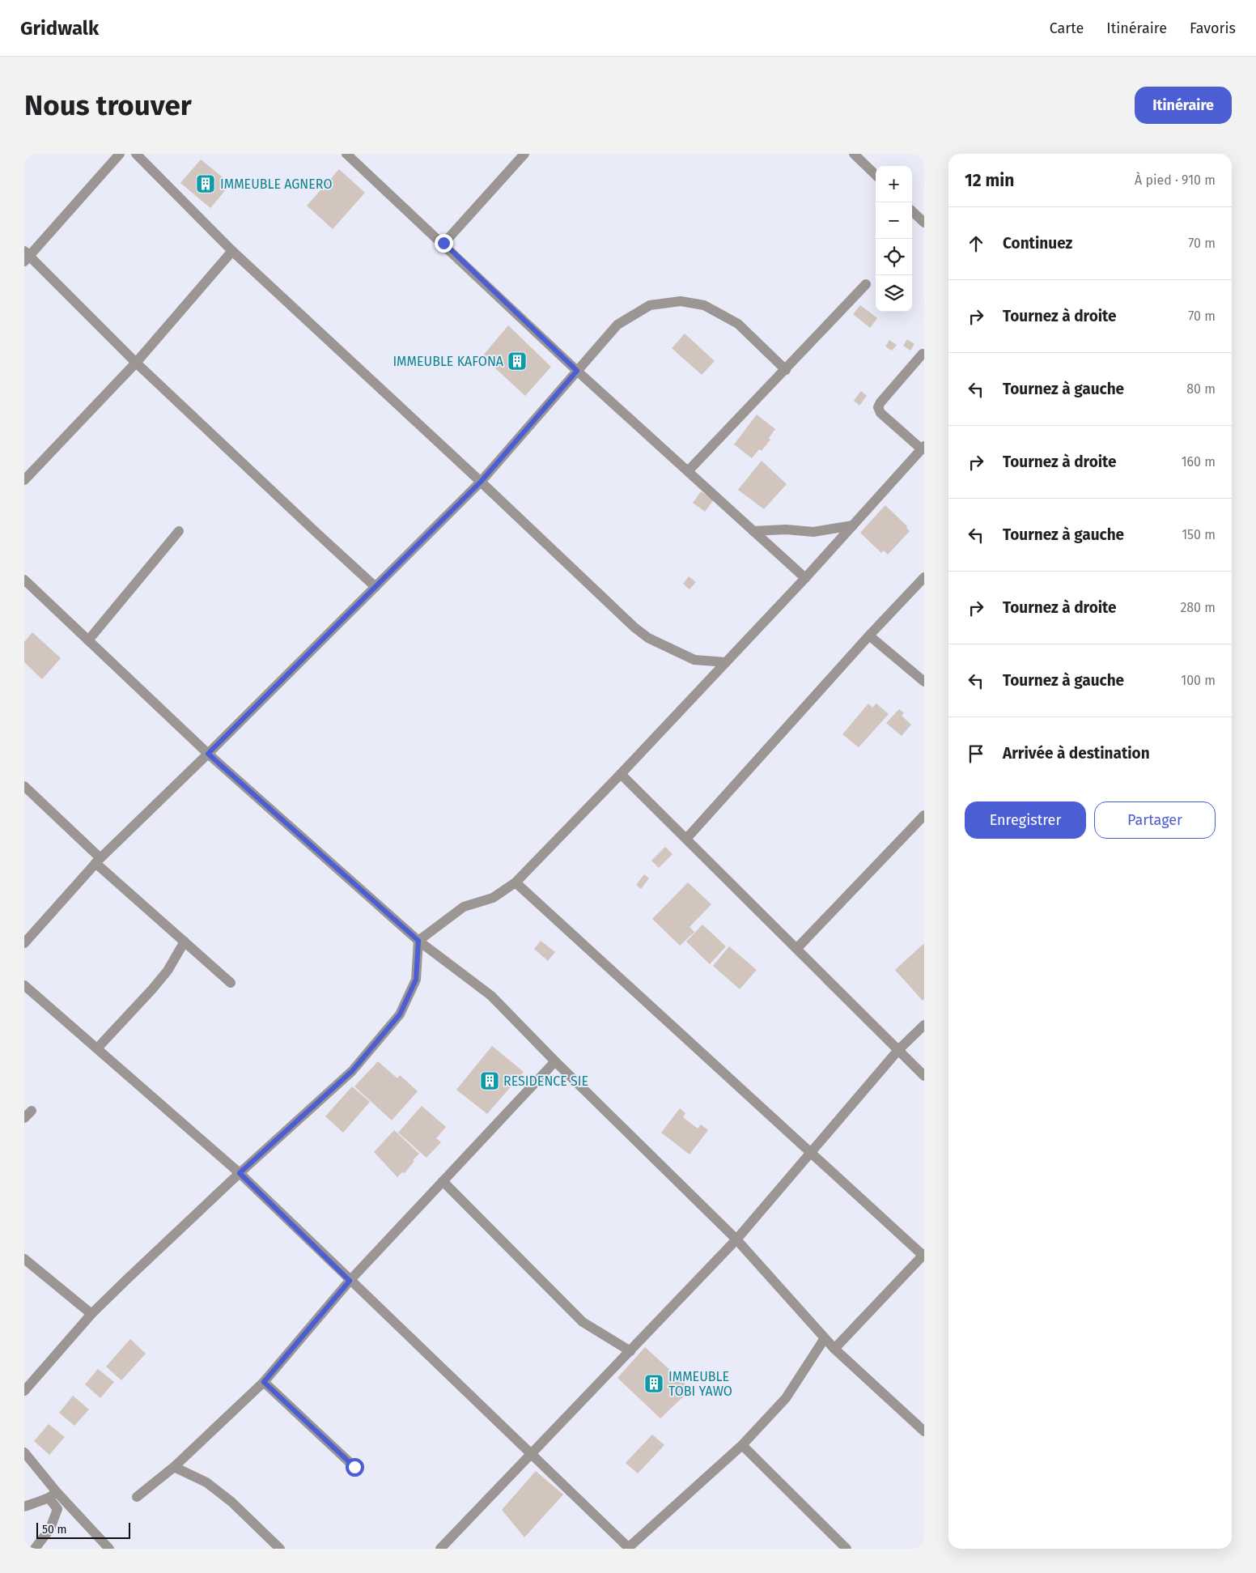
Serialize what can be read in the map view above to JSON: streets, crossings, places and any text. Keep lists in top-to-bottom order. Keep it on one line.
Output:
{"places":{"building":["IMMEUBLE AGNERO","IMMEUBLE KAFONA","RESIDENCE SIE","IMMEUBLE TOBI YAWO"]},"scale_bar":"50 m","page":{"header":"Gridwalk","nav":["Carte","Itinéraire","Favoris"],"buttons":["Itinéraire",["Enregistrer","Partager"]],"title":"Nous trouver","heading":["12 min","À pied · 910 m"],"map_buttons":["+","−"],"list":[["Continuez","70 m"],["Tournez à droite","70 m"],["Tournez à gauche","80 m"],["Tournez à droite","160 m"],["Tournez à gauche","150 m"],["Tournez à droite","280 m"],["Tournez à gauche","100 m"],"Arrivée à destination"],"scale":"50 m"}}
